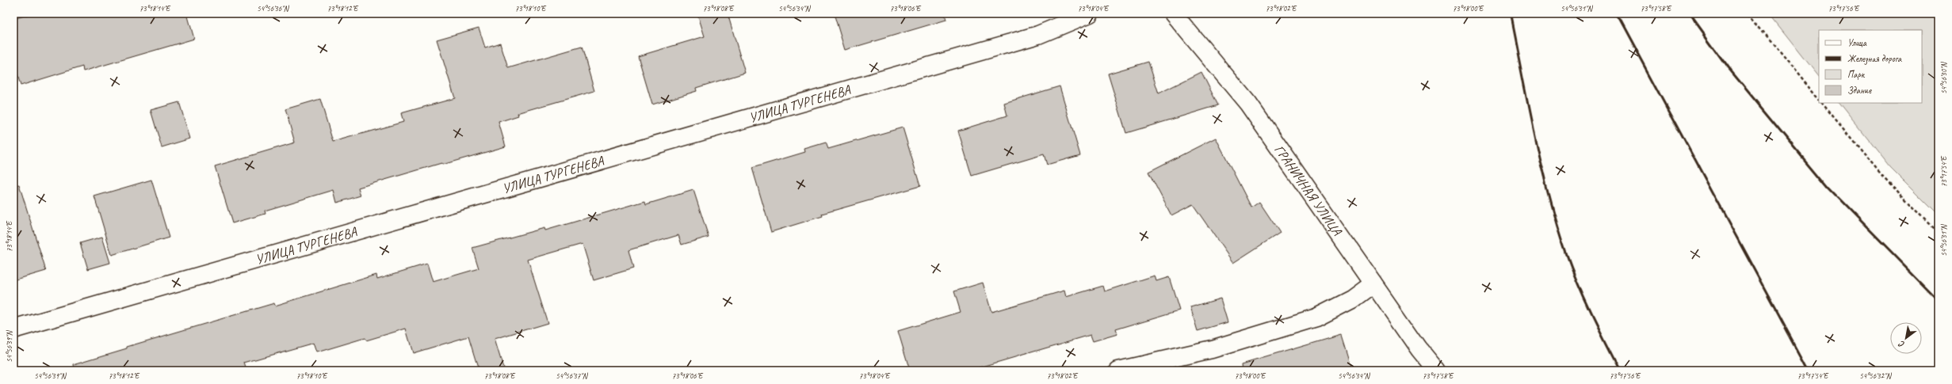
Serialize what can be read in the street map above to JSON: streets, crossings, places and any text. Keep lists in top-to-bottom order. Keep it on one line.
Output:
{"streets":{"street":["УЛИЦА ТУРГЕНЕВА","ГРАНИЧНАЯ УЛИЦА"]},"legend":["Улица","Железная дорога","Парк","Здание"],"north":"bottom left","coordinates":["73°18'14\"E","54°56'36\"N","73°18'12\"E","73°18'10\"E","73°18'08\"E","54°56'34\"N","73°18'06\"E","73°18'04\"E","73°18'02\"E","73°18'00\"E","54°56'31\"N","73°17'58\"E","73°17'56\"E","54°56'30\"N","73°17'54\"E","54°56'39\"N","54°56'37\"N","54°56'32\"N"]}
